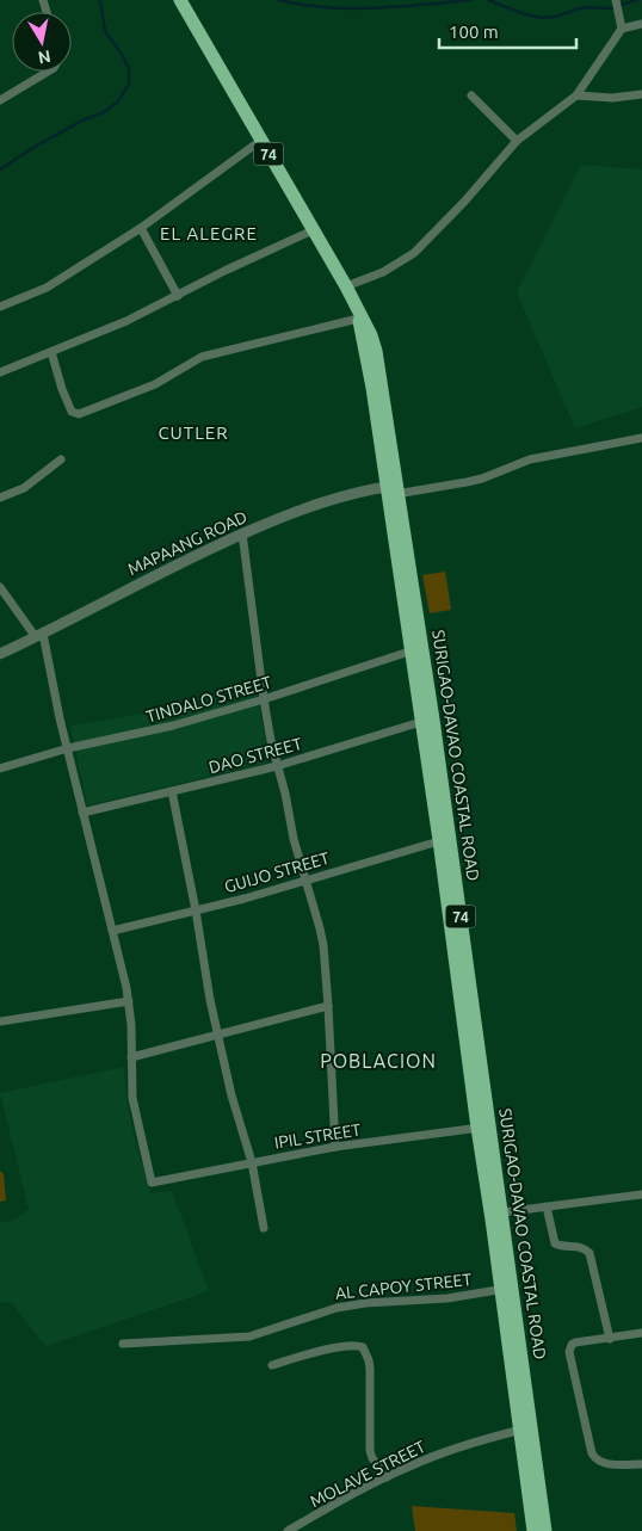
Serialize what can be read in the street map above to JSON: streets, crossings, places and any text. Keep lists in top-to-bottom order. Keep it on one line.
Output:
{"streets":{"highway":["74","SURIGAO-DAVAO COASTAL ROAD"],"street":["MAPAANG ROAD","TINDALO STREET","DAO STREET","GUIJO STREET","IPIL STREET","AL CAPOY STREET","MOLAVE STREET"]},"crossings":[["MAPAANG ROAD","SURIGAO-DAVAO COASTAL ROAD"],["TINDALO STREET","SURIGAO-DAVAO COASTAL ROAD"],["DAO STREET","SURIGAO-DAVAO COASTAL ROAD"],["SURIGAO-DAVAO COASTAL ROAD","GUIJO STREET"],["SURIGAO-DAVAO COASTAL ROAD","IPIL STREET"],["SURIGAO-DAVAO COASTAL ROAD","AL CAPOY STREET"],["SURIGAO-DAVAO COASTAL ROAD","MOLAVE STREET"]],"districts":["EL ALEGRE","CUTLER","POBLACION"],"scale_bar":"100 m","north":"bottom"}
